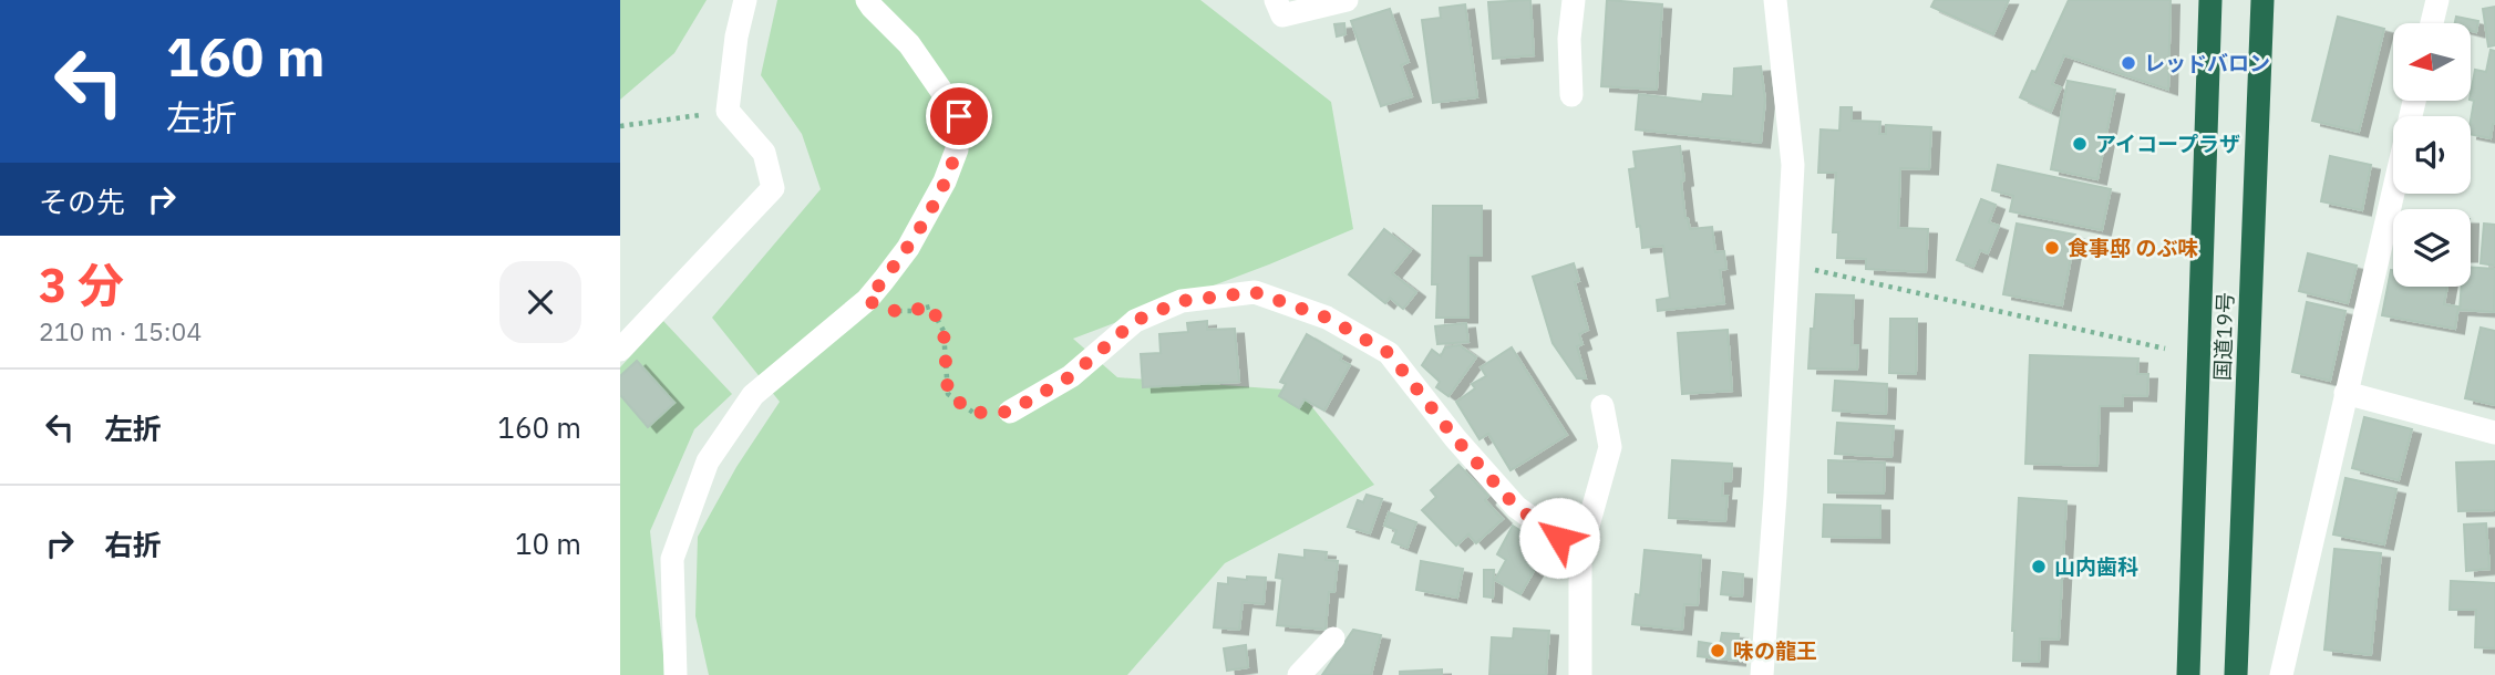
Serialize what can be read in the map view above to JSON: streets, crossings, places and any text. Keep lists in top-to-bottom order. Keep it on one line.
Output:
{"streets":{"highway":["国道19号"]},"places":["レッドバロン","アイコープラザ","食事邸 のぶ味","山内歯科","味の龍王"],"north":"left","page":{"turn":["160 m","左折"],"then":"その先","heading":["3 分","210 m · 15:04"],"list":[{"name":"左折","value":"160 m"},{"name":"右折","value":"10 m"}]}}
